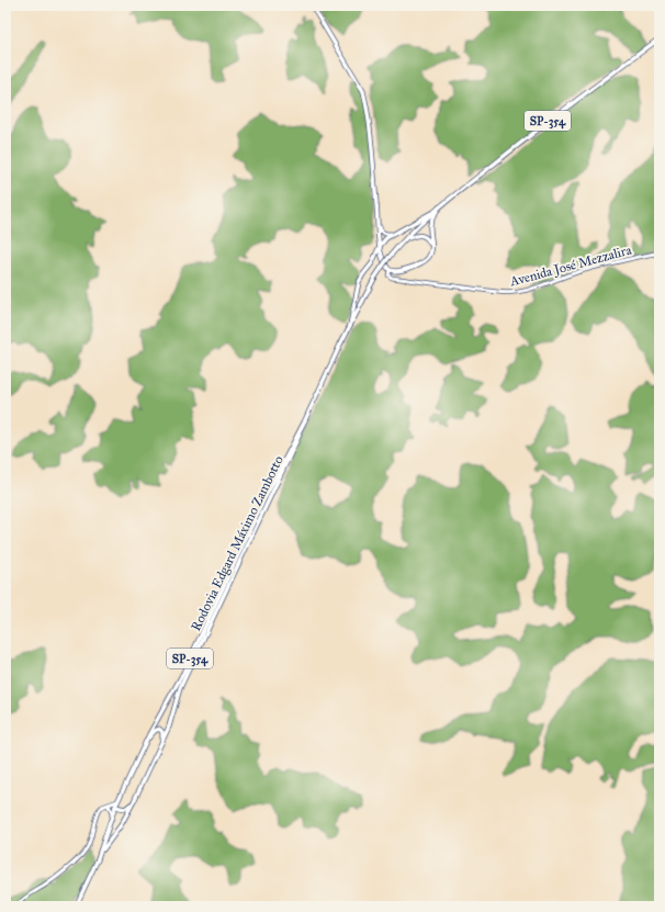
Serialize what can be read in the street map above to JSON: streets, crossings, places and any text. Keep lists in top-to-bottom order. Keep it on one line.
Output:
{"streets":{"main road":["SP-354","Avenida José Mezzalira","Rodovia Edgard Máximo Zambotto"]}}
